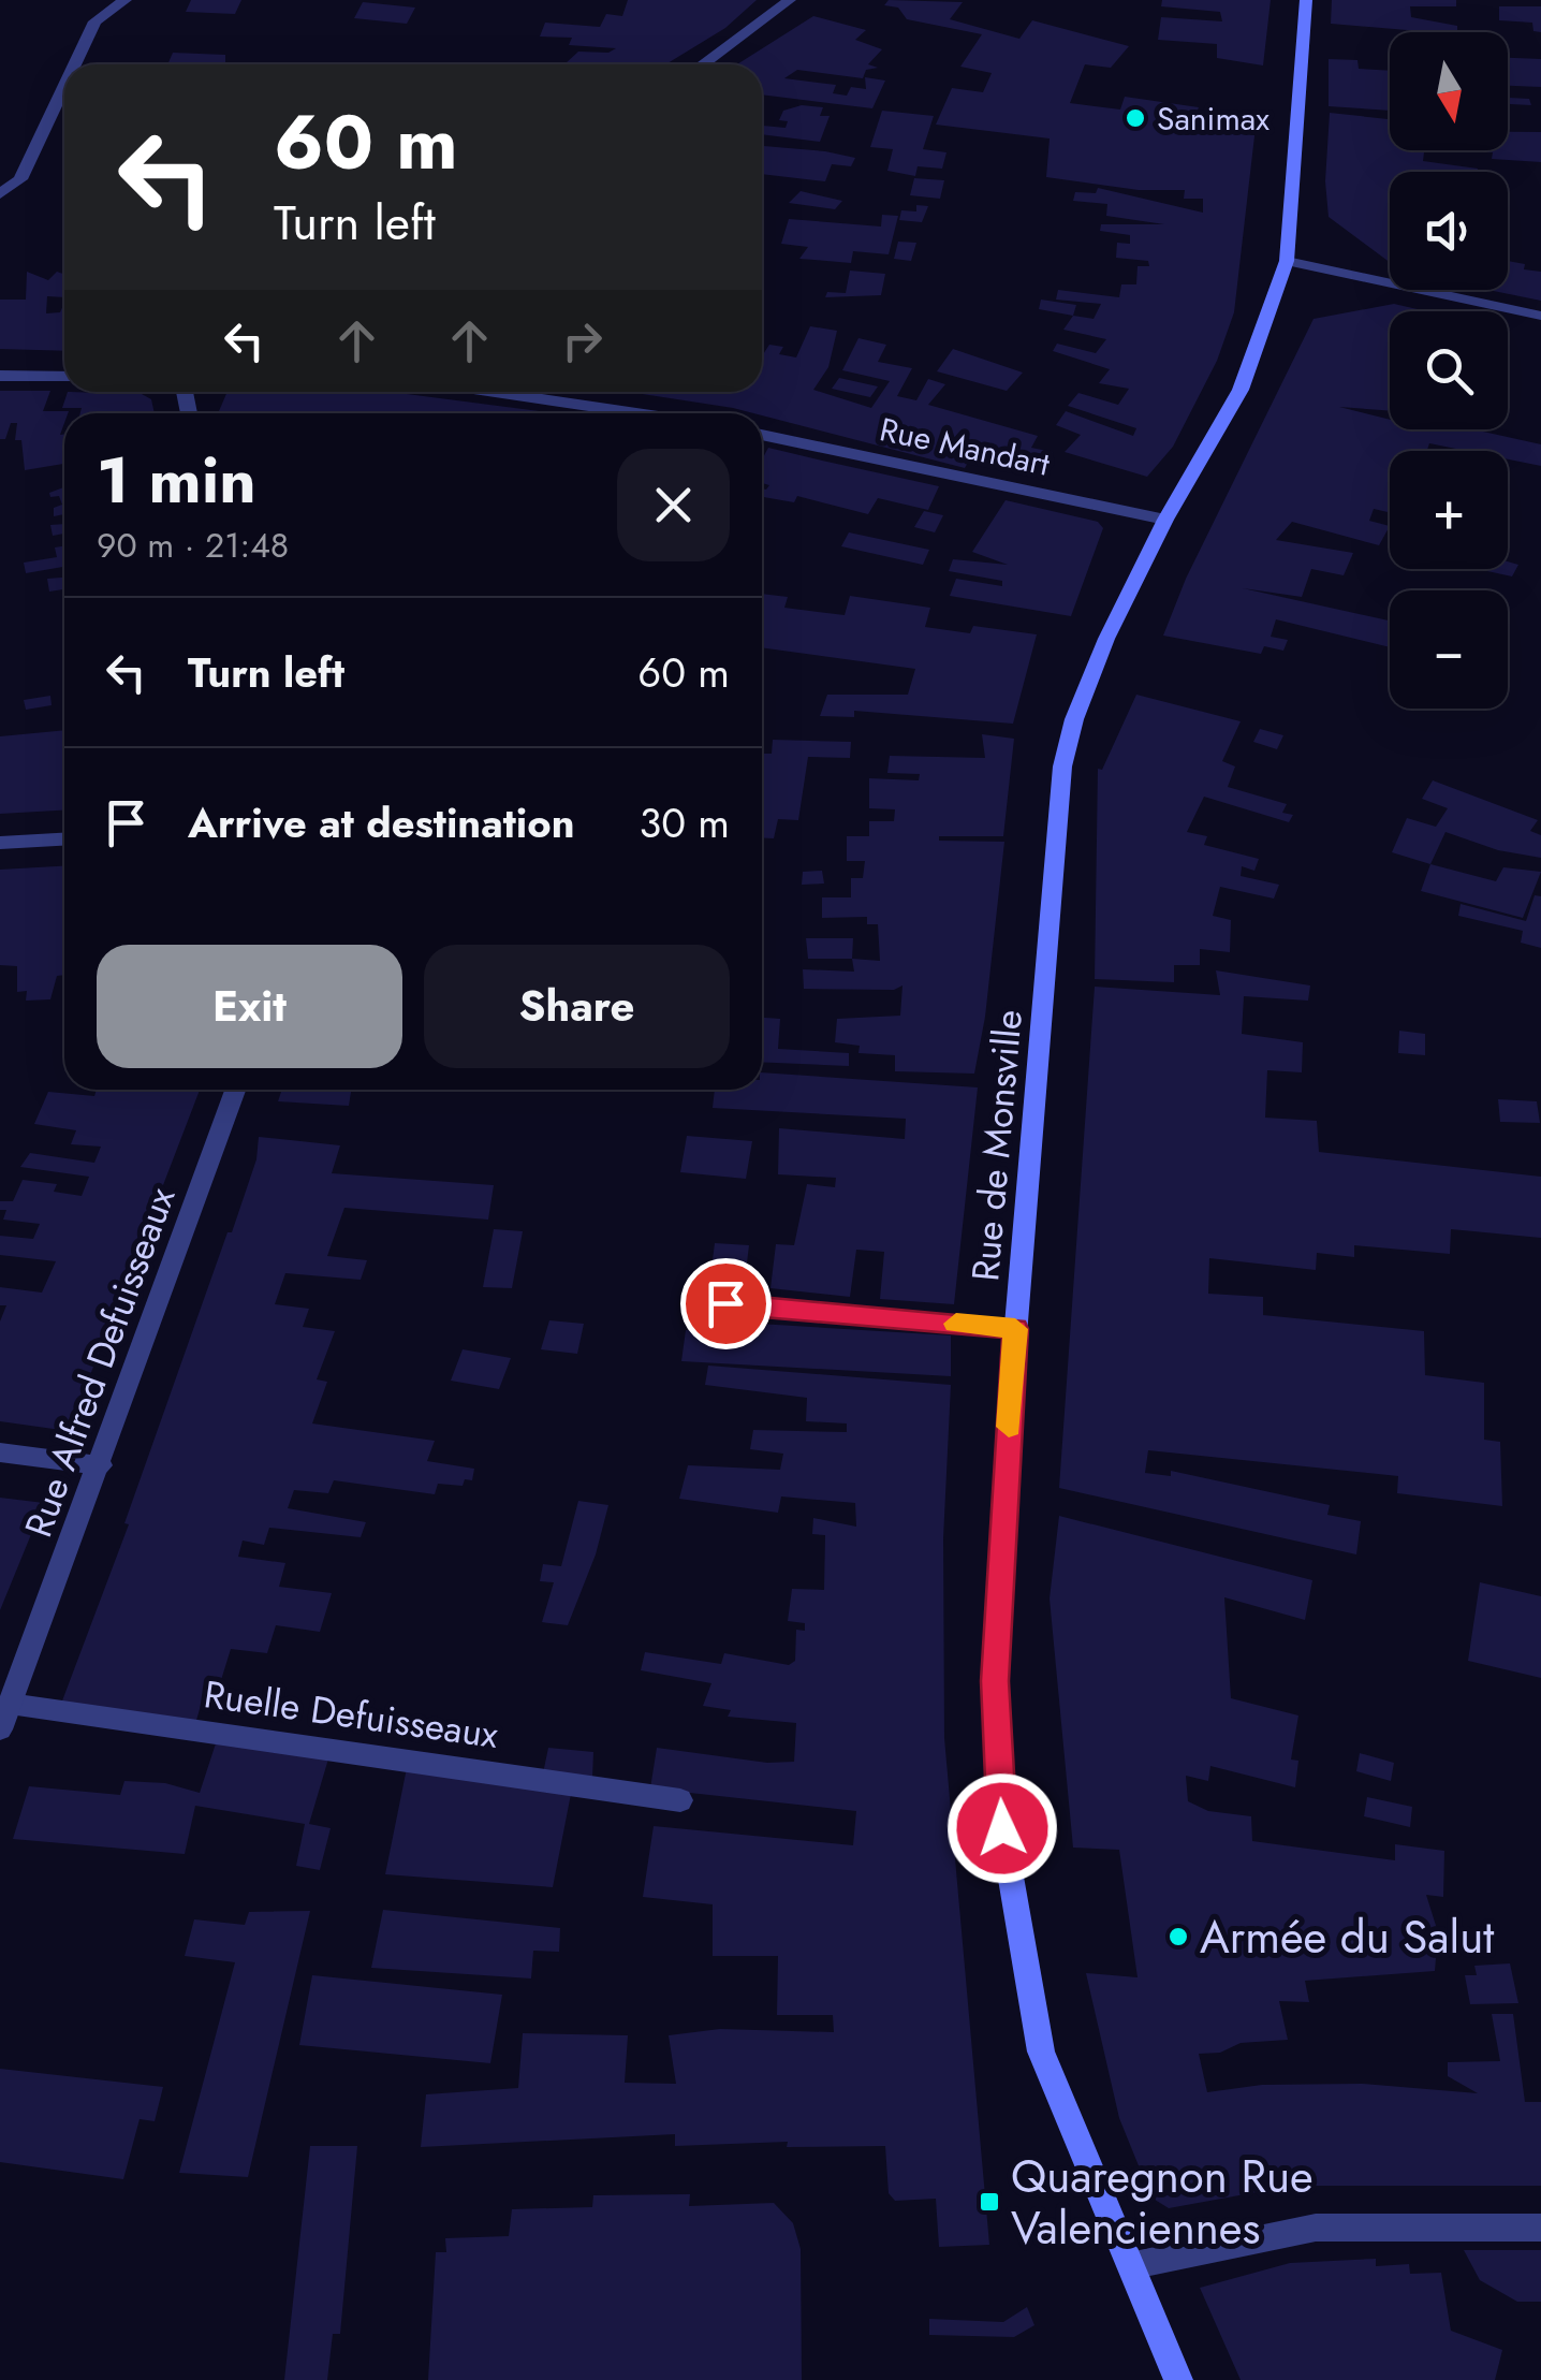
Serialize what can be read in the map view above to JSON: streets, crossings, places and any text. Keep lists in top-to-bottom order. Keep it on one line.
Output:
{"streets":{"street":["Rue Mandart","Rue de Monsville","Rue Alfred Defuisseaux","Ruelle Defuisseaux"]},"crossings":[["Rue Mandart","Rue de Monsville"],["Rue Alfred Defuisseaux","Ruelle Defuisseaux"]],"places":{"other":["Sanimax","Armée du Salut"],"transit":["Quaregnon Rue Valenciennes"]},"north":"bottom","page":{"map_buttons":["+","−"],"turn":["60 m","Turn left"],"heading":["1 min","90 m · 21:48"],"list":[{"name":"Turn left","value":"60 m"},{"name":"Arrive at destination","value":"30 m"}],"buttons":["Exit","Share"]}}
